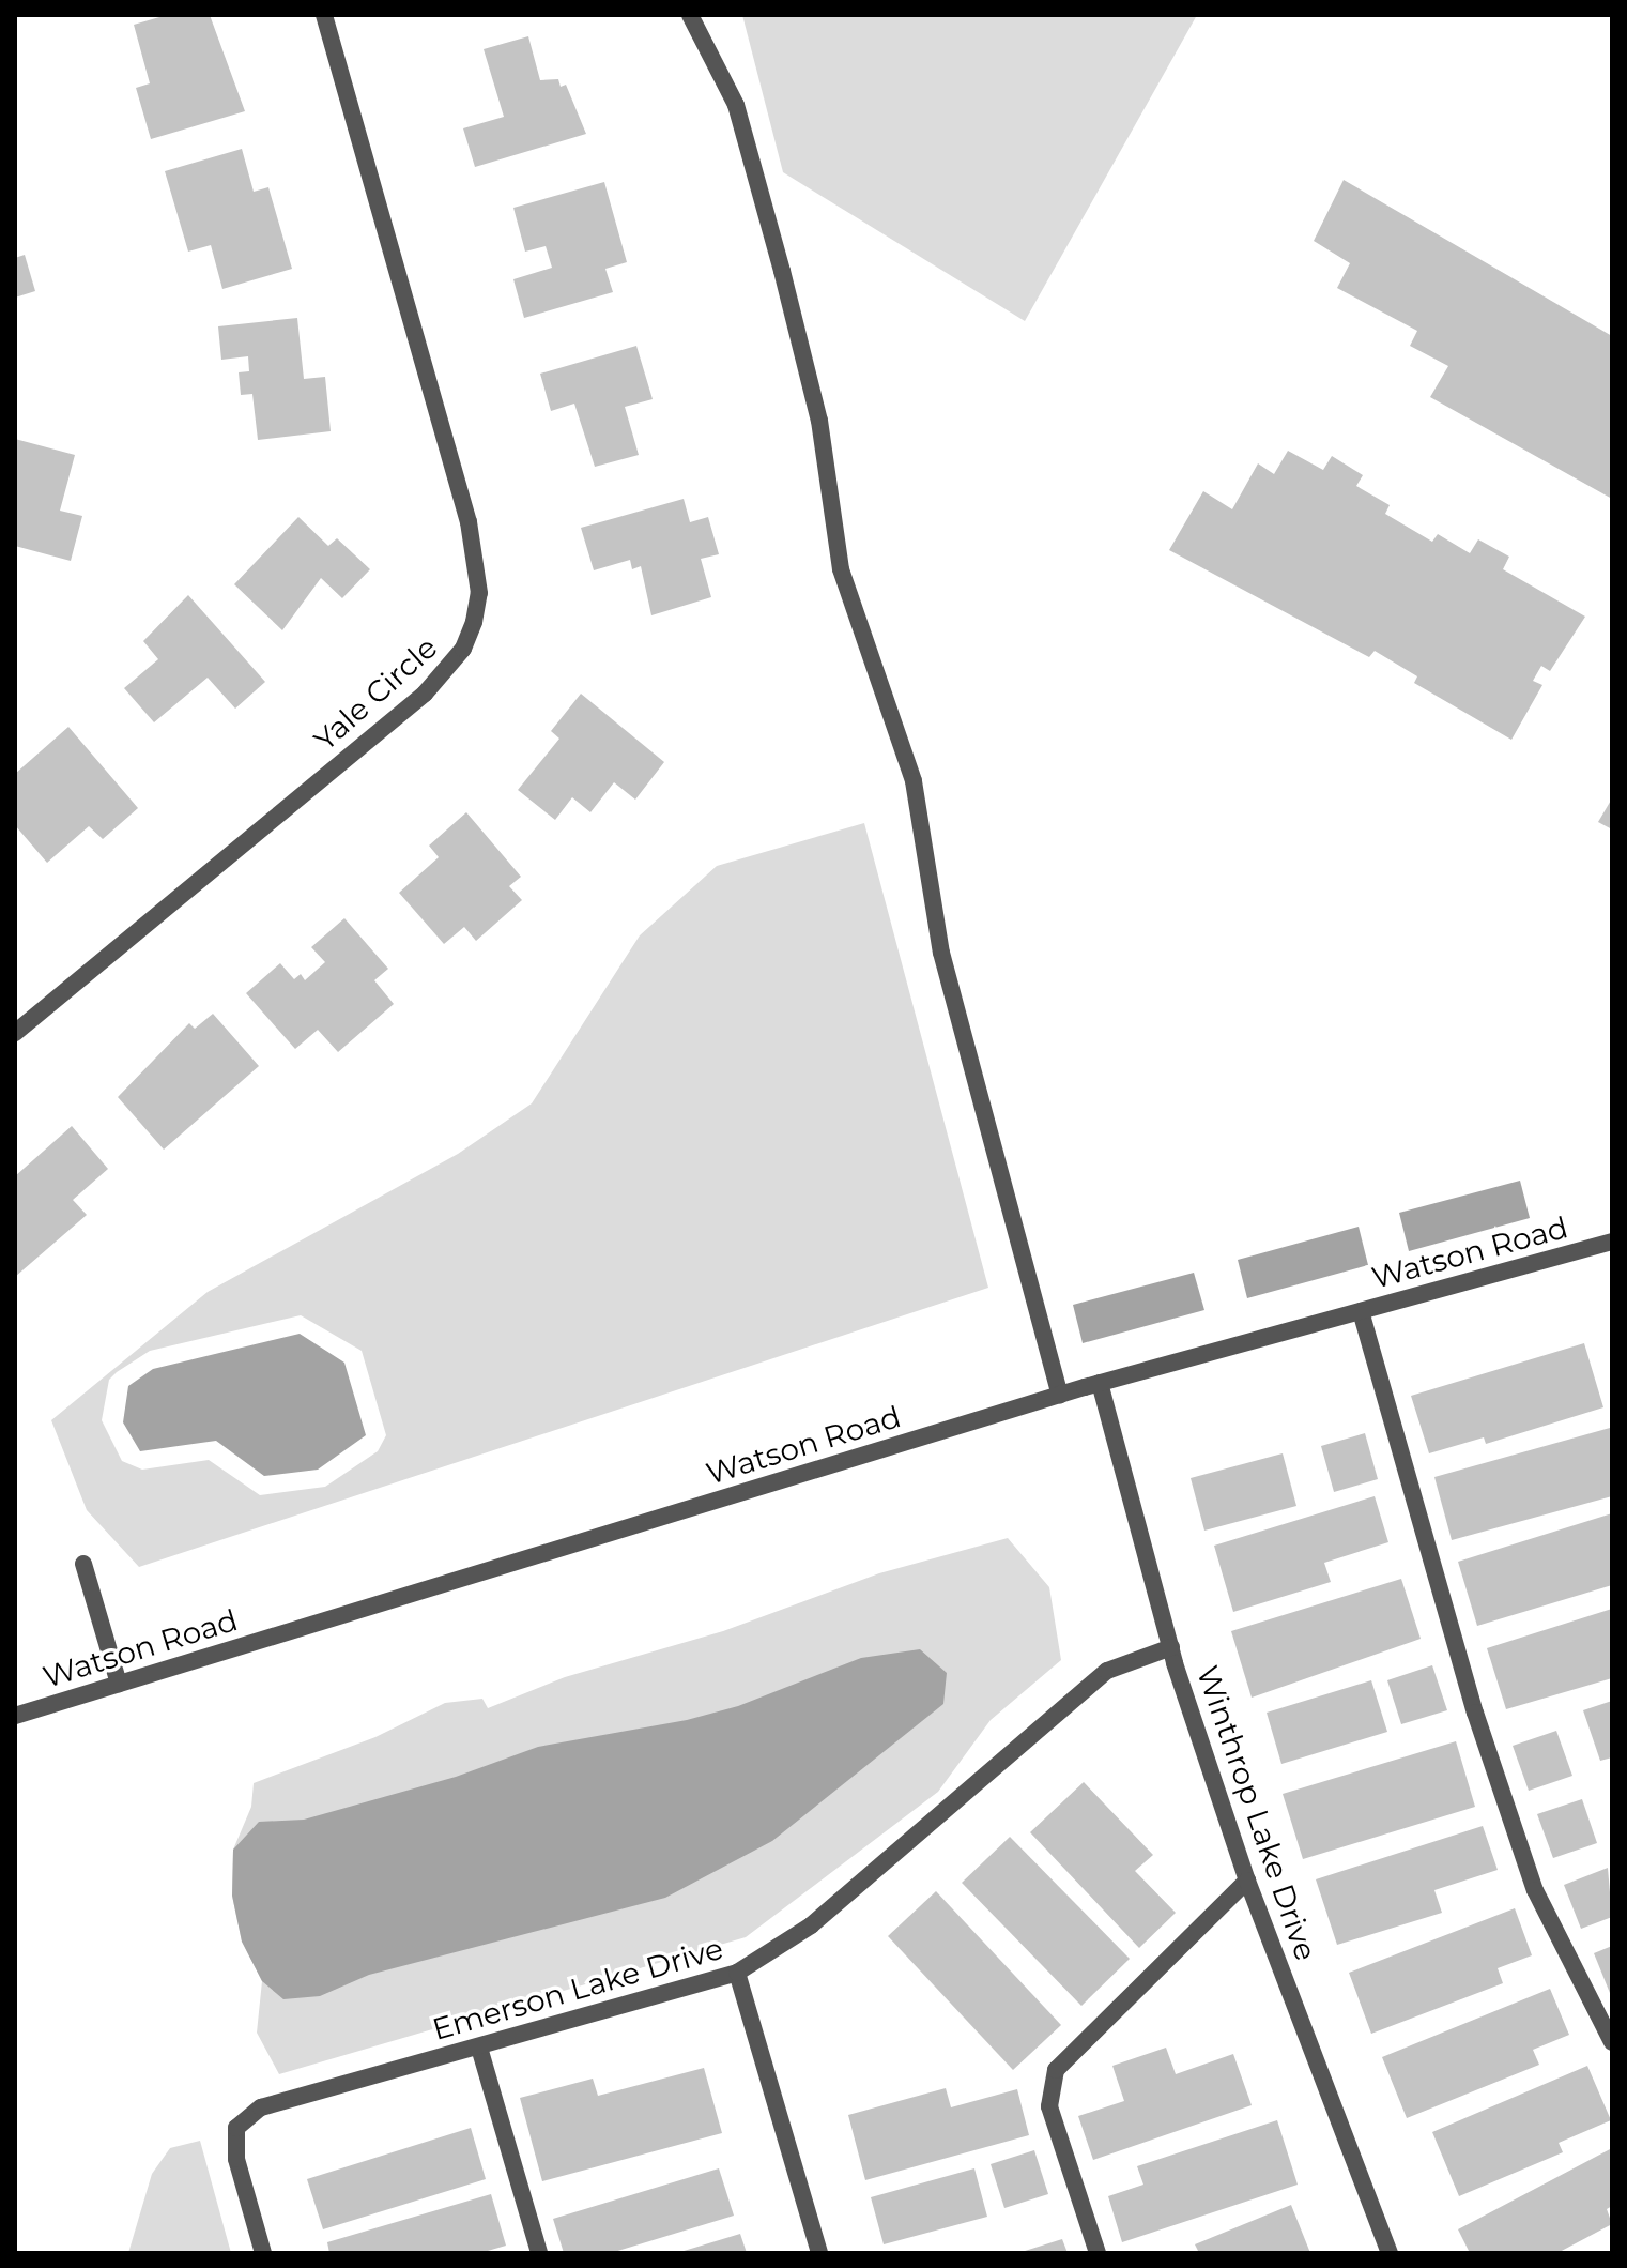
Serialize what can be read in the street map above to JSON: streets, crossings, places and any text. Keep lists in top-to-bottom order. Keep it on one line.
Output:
{"streets":{"street":["Yale Circle","Watson Road","Winthrop Lake Drive","Emerson Lake Drive"]},"crossings":[["Watson Road","Winthrop Lake Drive"],["Winthrop Lake Drive","Emerson Lake Drive"]]}
